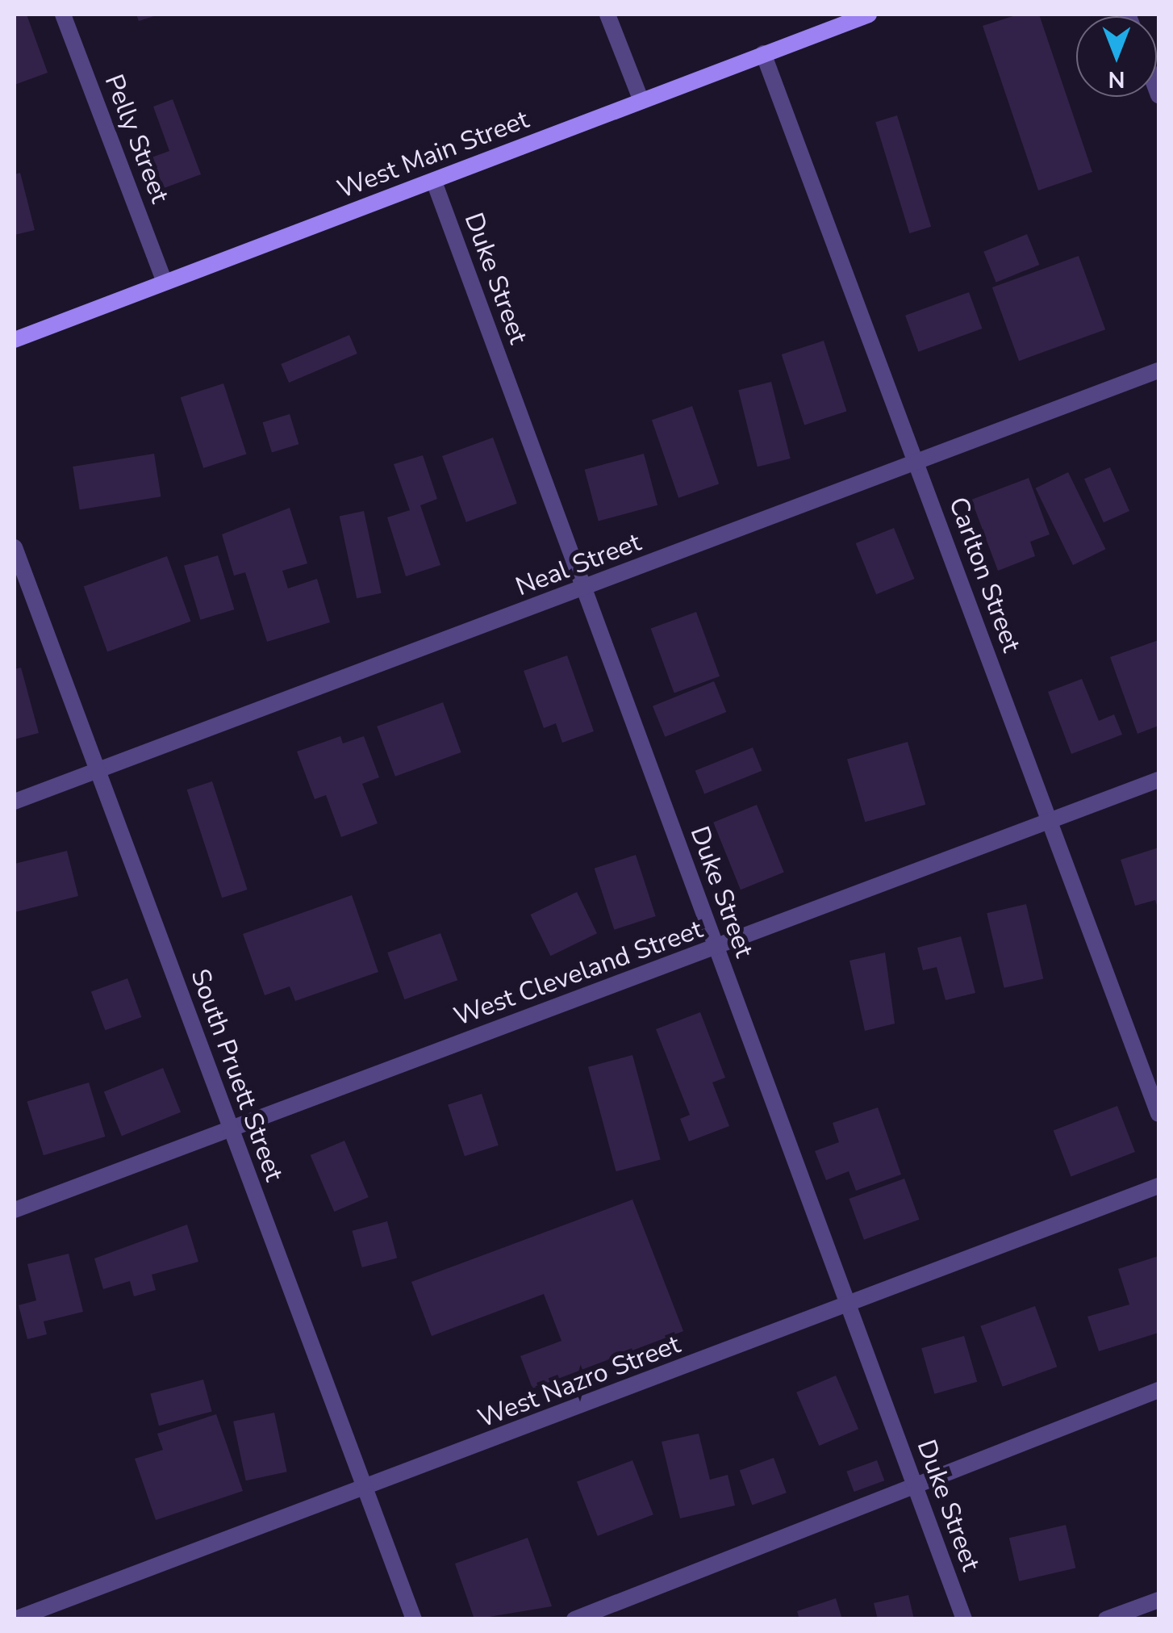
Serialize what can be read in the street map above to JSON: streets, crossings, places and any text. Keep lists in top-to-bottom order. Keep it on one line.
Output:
{"streets":{"main road":["West Main Street"],"street":["Pelly Street","Duke Street","Neal Street","Carlton Street","West Cleveland Street","South Pruett Street","West Nazro Street"]},"crossings":[["Pelly Street","West Main Street"],["West Main Street","Duke Street"],["West Main Street","Carlton Street"],["Duke Street","Neal Street"],["Duke Street","West Cleveland Street"],["Duke Street","West Nazro Street"],["Neal Street","Carlton Street"],["Neal Street","South Pruett Street"],["Carlton Street","West Cleveland Street"],["West Cleveland Street","South Pruett Street"],["South Pruett Street","West Nazro Street"]],"north":"bottom"}
